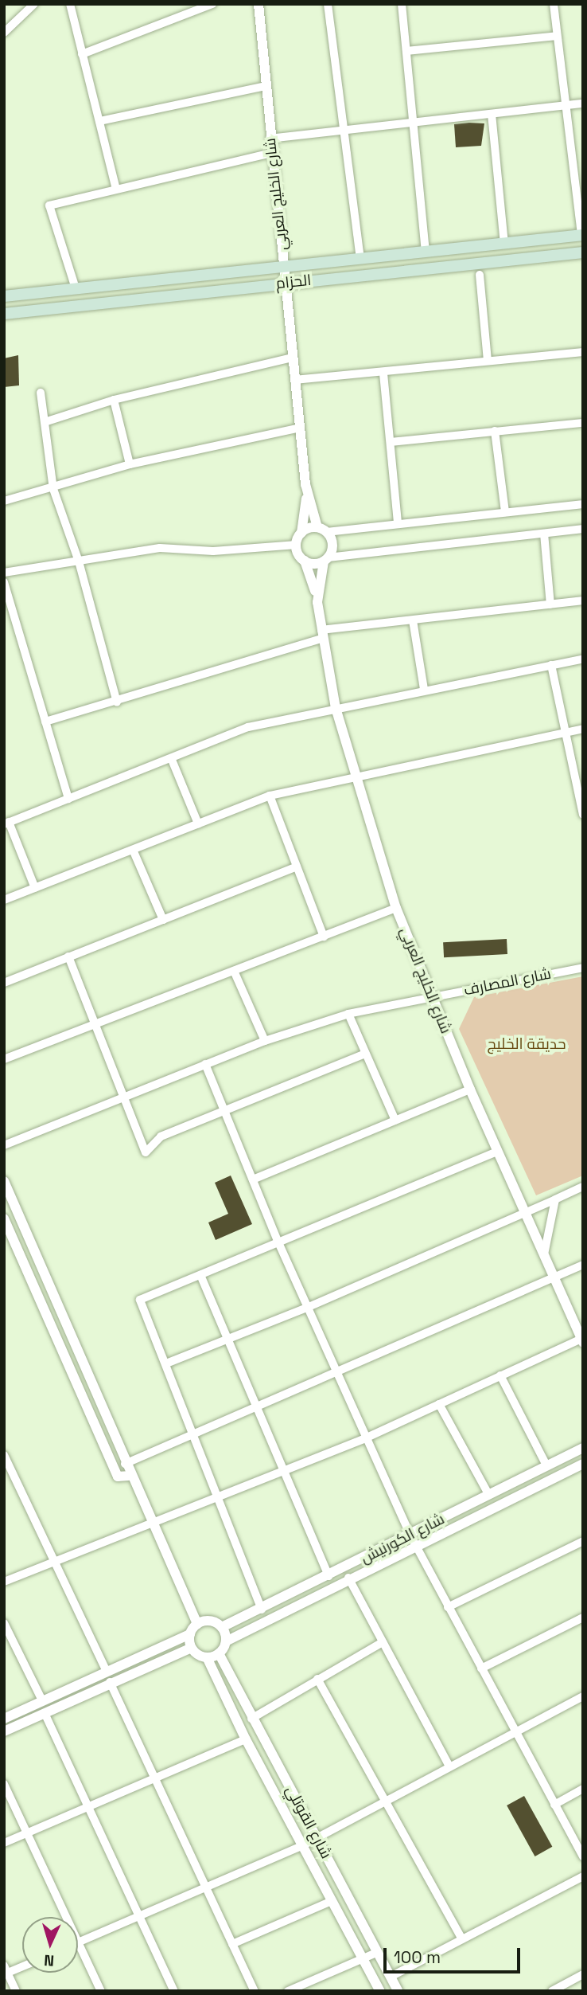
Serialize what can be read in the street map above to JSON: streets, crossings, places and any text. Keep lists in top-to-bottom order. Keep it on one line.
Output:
{"streets":{"main road":["الحزام"],"street":["شارع الخليج العربي","شارع المصارف","شارع الكورنيش","شارع القوتلي"]},"crossings":[["شارع الخليج العربي","الحزام"],["شارع الخليج العربي","شارع المصارف"],["شارع الكورنيش","شارع القوتلي"]],"parks":["حديقة الخليج"],"scale_bar":"100 m","north":"bottom"}
